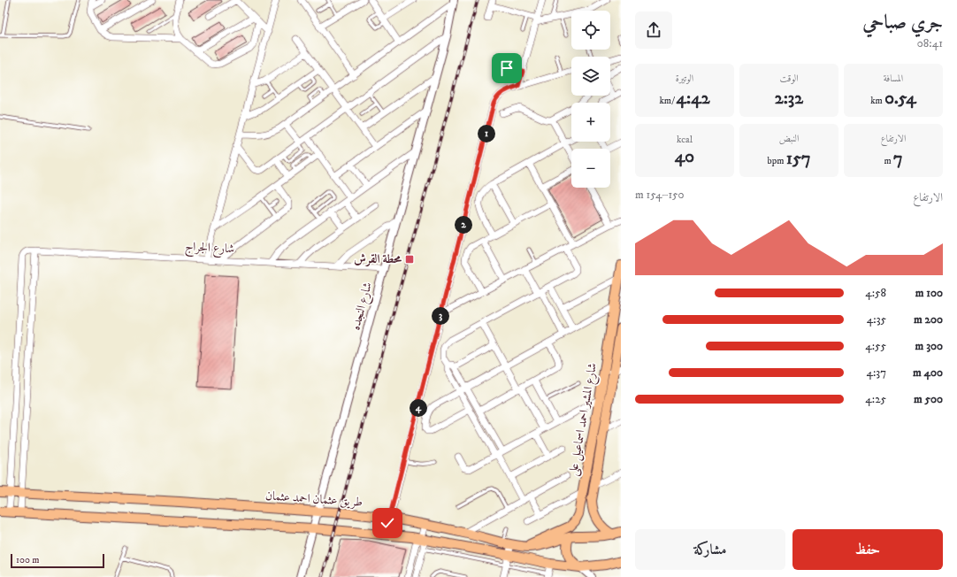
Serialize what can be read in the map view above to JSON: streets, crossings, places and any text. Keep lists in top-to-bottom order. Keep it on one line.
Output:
{"streets":{"main road":["شارع المشير احمد اسماعيل على","طريق عثمان احمد عثمان"],"street":["شارع الجراج","شارع النجده"]},"crossings":[["شارع الجراج","شارع النجده"],["شارع النجده","طريق عثمان احمد عثمان"],["شارع المشير احمد اسماعيل على","طريق عثمان احمد عثمان"]],"places":{"transit":["محطة القرش"]},"scale_bar":"100 m","page":{"heading":["جري صباحي","08:41"],"map_buttons":["+","−"],"stats":[["المسافة","0.54 km"],["الوقت","2:32"],["الوتيرة","4:42 /km"],["الارتفاع","7 m"],["النبض","157 bpm"],["kcal","40"]],"pins":["1","2","3","4"],"chart":["الارتفاع","150–154 m"],"list":[{"name":"100 m","note":"4:58"},{"name":"200 m","note":"4:35"},{"name":"300 m","note":"4:55"},{"name":"400 m","note":"4:37"},{"name":"500 m","note":"4:25"}],"buttons":["حفظ","مشاركة"],"scale":"100 m"}}
